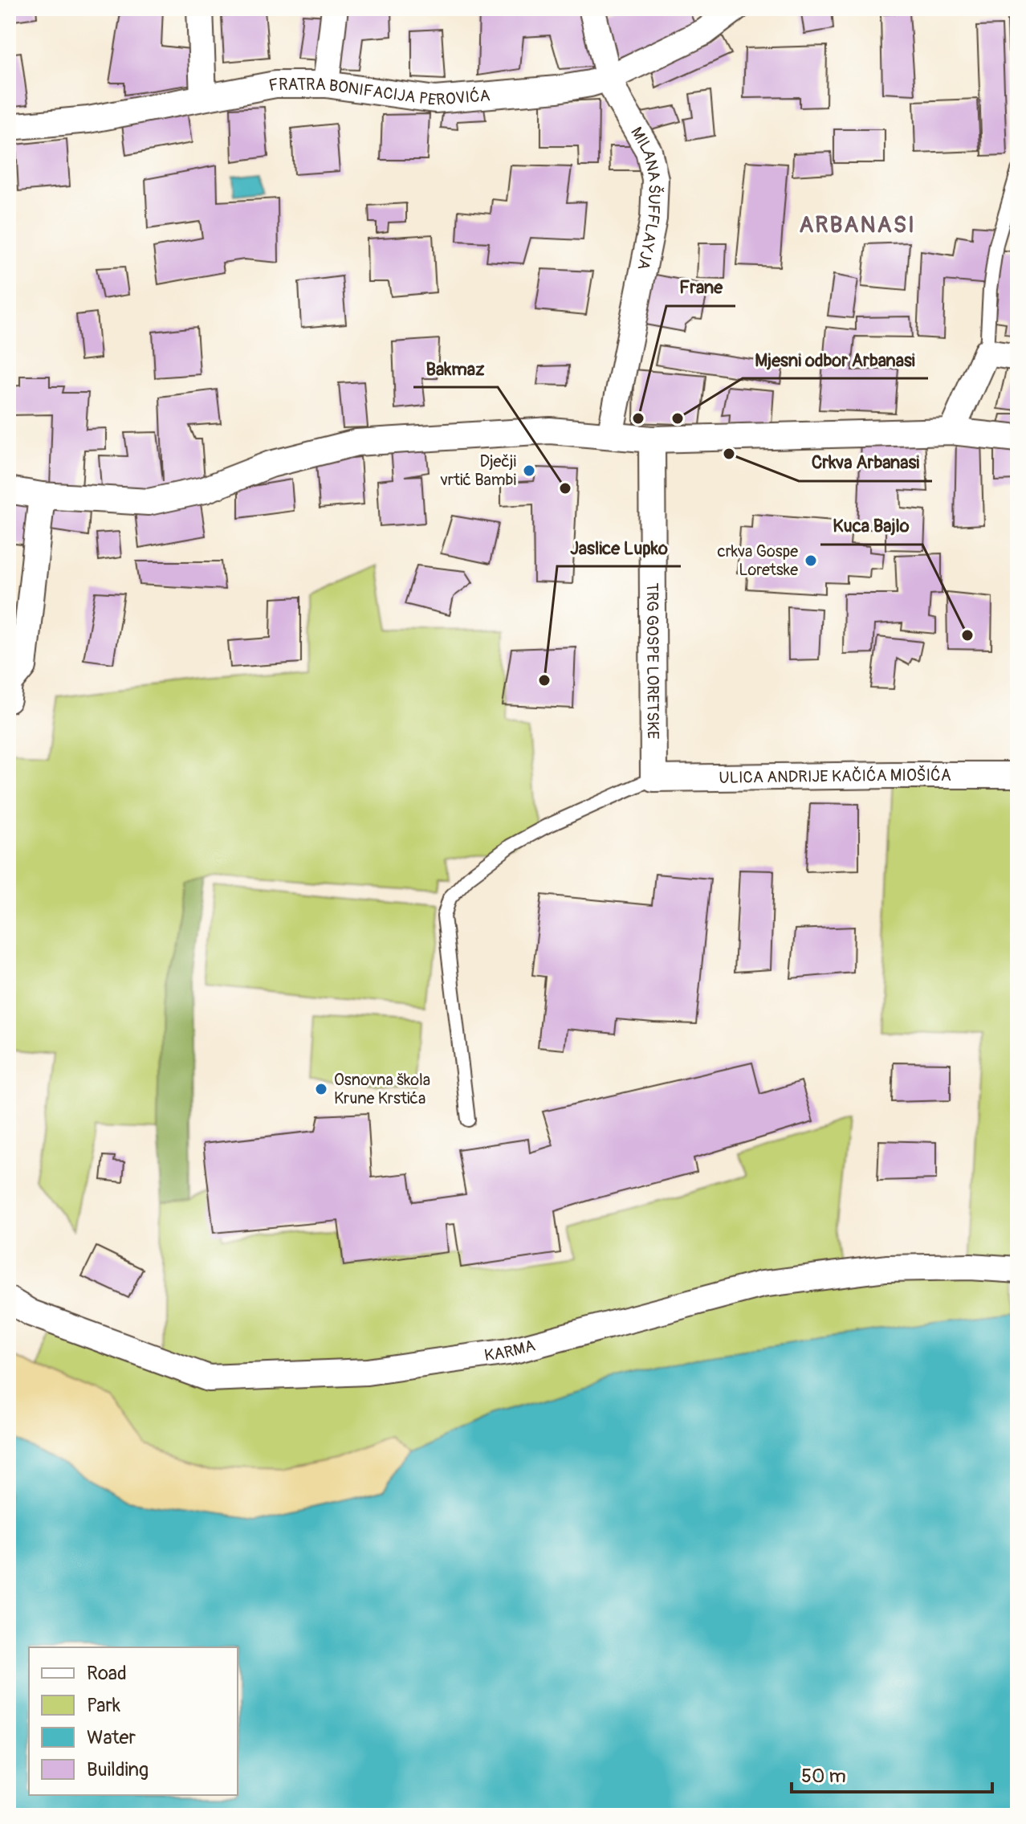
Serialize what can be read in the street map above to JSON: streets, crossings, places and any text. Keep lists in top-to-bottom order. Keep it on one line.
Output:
{"streets":{"street":["FRATRA BONIFACIJA PEROVIĆA","MILANA ŠUFFLAYJA","TRG GOSPE LORETSKE","ULICA ANDRIJE KAČIĆA MIOŠIĆA","KARMA"]},"crossings":[["FRATRA BONIFACIJA PEROVIĆA","MILANA ŠUFFLAYJA"],["TRG GOSPE LORETSKE","ULICA ANDRIJE KAČIĆA MIOŠIĆA"]],"districts":["ARBANASI"],"places":["Frane","Mjesni odbor Arbanasi","Crkva Arbanasi","Dječji vrtić Bambi","Bakmaz","crkva Gospe Loretske","Kuca Bajlo","Jaslice Lupko","Osnovna škola Krune Krstića"],"legend":["Road","Park","Water","Building"],"scale_bar":"50 m"}
